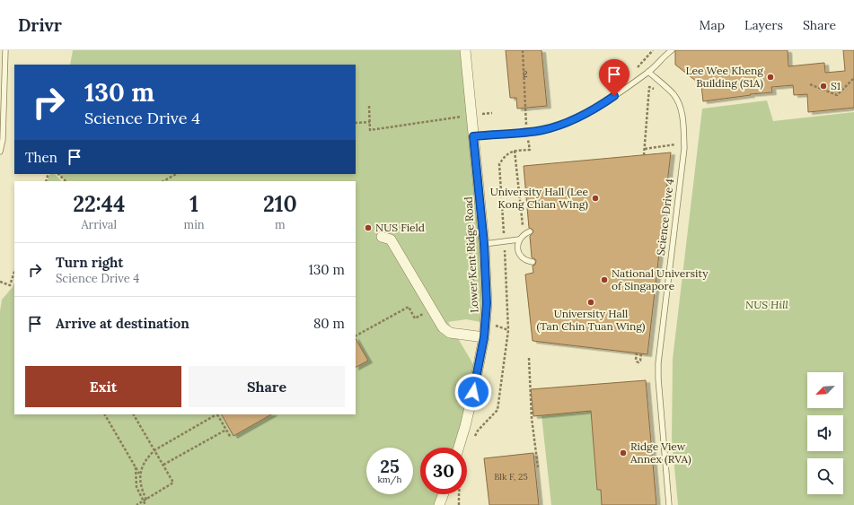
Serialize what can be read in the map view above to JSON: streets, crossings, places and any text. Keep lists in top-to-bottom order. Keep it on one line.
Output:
{"streets":{"street":["Lower Kent Ridge Road"],"lane":["Science Drive 4"]},"parks":["NUS Hill"],"places":["Lee Wee Kheng Building (S1A)","S1","University Hall (Lee Kong Chian Wing)","NUS Field","National University of Singapore","University Hall (Tan Chin Tuan Wing)","Ridge View Annex (RVA)"],"house_numbers":["2","Blk F, 25"],"north":"bottom left","page":{"header":"Drivr","nav":["Map","Layers","Share"],"turn":["130 m","Science Drive 4"],"then":"Then","eta":["22:44","Arrival","1","min","210","m"],"list":[{"name":"Turn right","note":"Science Drive 4","value":"130 m"},{"name":"Arrive at destination","value":"80 m"}],"buttons":["Exit","Share"],"speed":"25 km/h","limit":"30"}}
